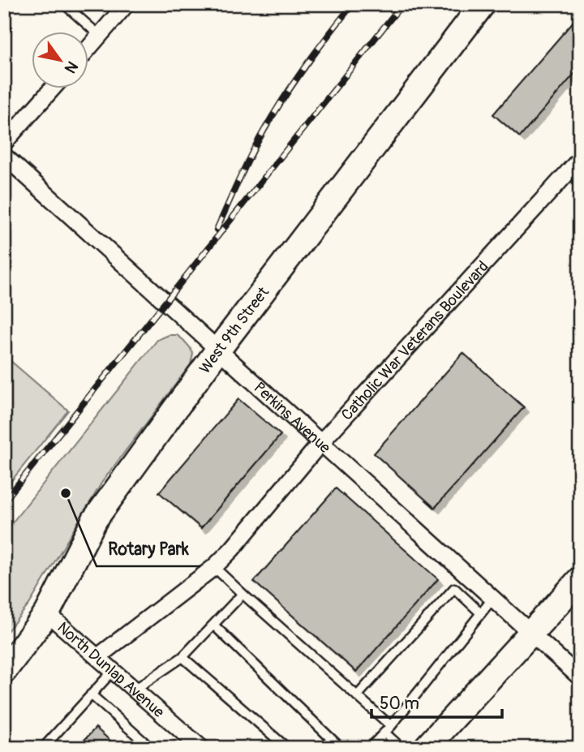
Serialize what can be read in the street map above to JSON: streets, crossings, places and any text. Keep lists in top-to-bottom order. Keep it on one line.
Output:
{"streets":{"main road":["West 9th Street"],"street":["Catholic War Veterans Boulevard","Perkins Avenue","North Dunlap Avenue"]},"crossings":[["West 9th Street","Perkins Avenue"],["West 9th Street","North Dunlap Avenue"],["Catholic War Veterans Boulevard","Perkins Avenue"],["Catholic War Veterans Boulevard","North Dunlap Avenue"]],"places":["Rotary Park"],"scale_bar":"50 m","north":"bottom right"}
